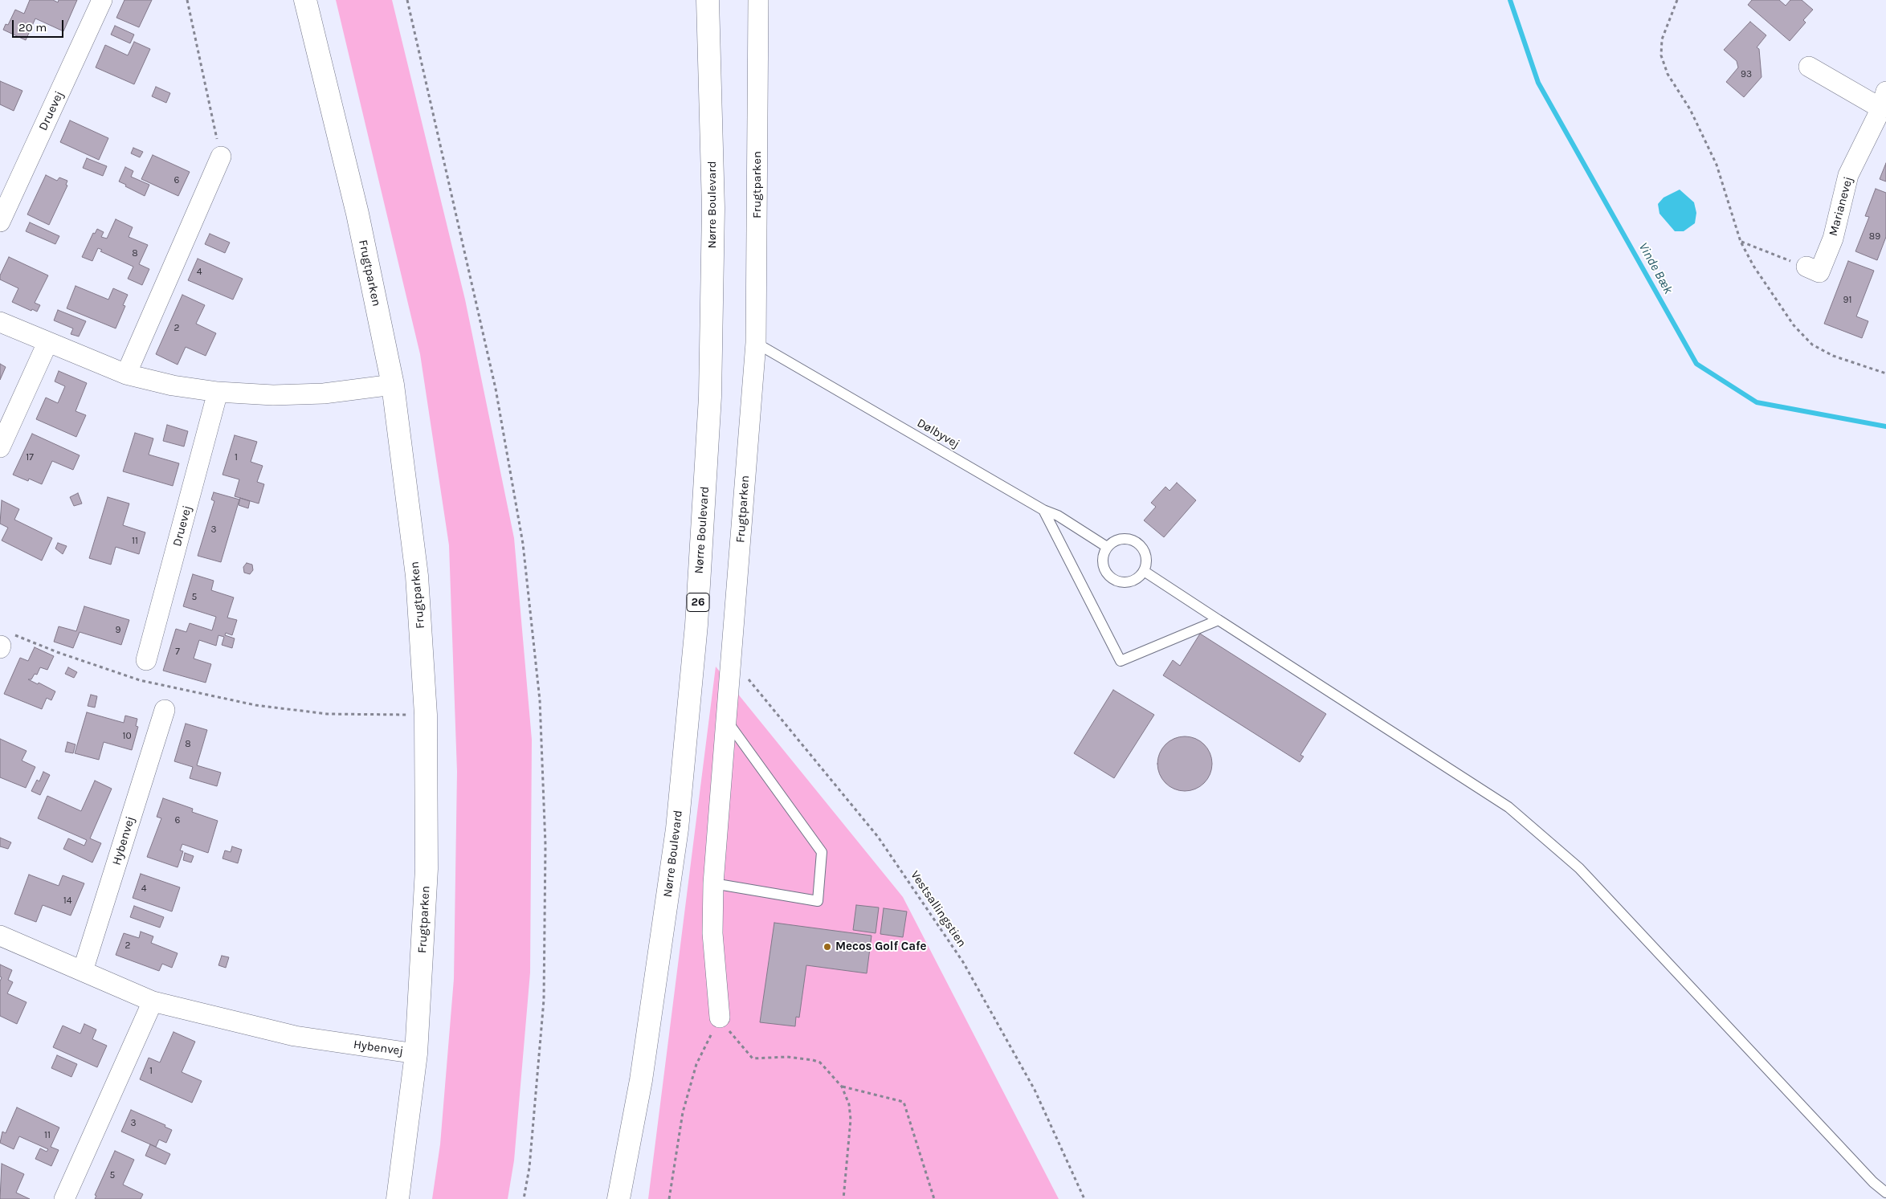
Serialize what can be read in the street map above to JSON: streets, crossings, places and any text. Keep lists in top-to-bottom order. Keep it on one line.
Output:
{"streets":{"main road":["Frugtparken","Nørre Boulevard","26"],"street":["Druevej","Marianevej","Hybenvej"],"lane":["Dølbyvej"],"path":["Vestsallingstien"]},"crossings":[["Frugtparken","Dølbyvej"],["Frugtparken","Hybenvej"],["Frugtparken","Vestsallingstien"]],"water":["Vinde Bæk"],"places":["Mecos Golf Cafe"],"house_numbers":["93","6","89","8","4","91","2","17","1","3","11","5","9","7","10","8","6","4","14","2","1","3","11","5"],"scale_bar":"20 m"}
